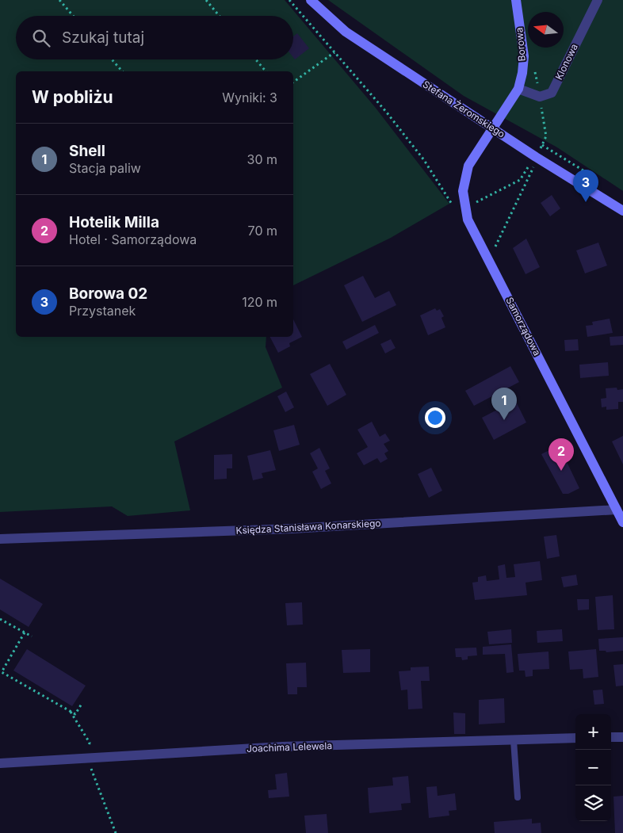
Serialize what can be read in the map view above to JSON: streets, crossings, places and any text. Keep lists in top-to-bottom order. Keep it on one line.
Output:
{"streets":{"street":["Borowa","Klonowa","Stefana Żeromskiego","Samorządowa","Księdza Stanisława Konarskiego","Joachima Lelewela"]},"crossings":[["Borowa","Klonowa"],["Borowa","Stefana Żeromskiego"],["Borowa","Samorządowa"],["Stefana Żeromskiego","Samorządowa"],["Samorządowa","Księdza Stanisława Konarskiego"]],"north":"left","page":{"search":"Szukaj tutaj","heading":["W pobliżu","Wyniki: 3"],"list":[{"mark":"1","name":"Shell","note":"Stacja paliw","value":"30 m"},{"mark":"2","name":"Hotelik Milla","note":"Hotel · Samorządowa","value":"70 m"},{"mark":"3","name":"Borowa 02","note":"Przystanek","value":"120 m"}],"pins":["3","1","2"],"map_buttons":["+","−"]}}
